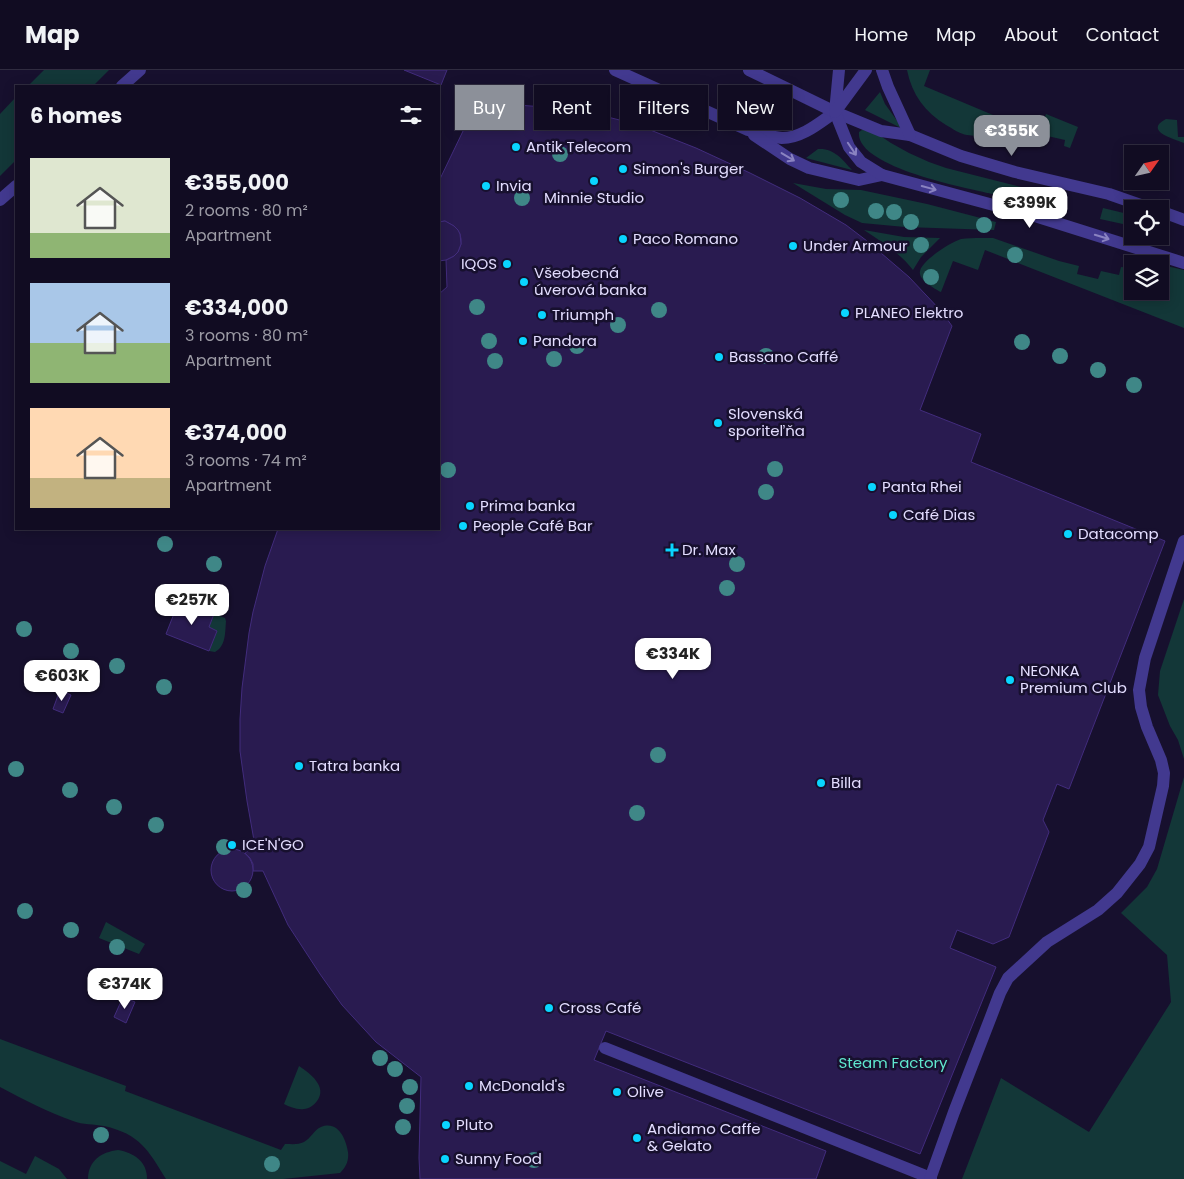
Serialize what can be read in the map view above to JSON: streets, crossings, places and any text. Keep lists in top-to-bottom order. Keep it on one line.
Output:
{"parks":["Steam Factory"],"places":{"other":["Antik Telecom","Simon's Burger","Minnie Studio","Invia","Paco Romano","Under Armour","IQOS","Všeobecná úverová banka","PLANEO Elektro","Triumph","Pandora","Bassano Caffé","Slovenská sporiteľňa","Panta Rhei","Prima banka","Café Dias","People Café Bar","Datacomp","NEONKA Premium Club","Tatra banka","Billa","ICE'N'GO","Cross Café","McDonald's","Olive","Pluto","Andiamo Caffe & Gelato","Sunny Food"],"health":["Dr. Max"]},"north":"top right","page":{"header":"Map","nav":["Home","Map","About","Contact"],"chip":["Buy","Rent","Filters","New"],"heading":"6 homes","price":["€355K","€399K","€257K","€334K","€603K","€374K"],"list":[{"name":"€355,000","note":"2 rooms · 80 m² · Apartment"},{"name":"€334,000","note":"3 rooms · 80 m² · Apartment"},{"name":"€374,000","note":"3 rooms · 74 m² · Apartment"}]}}
